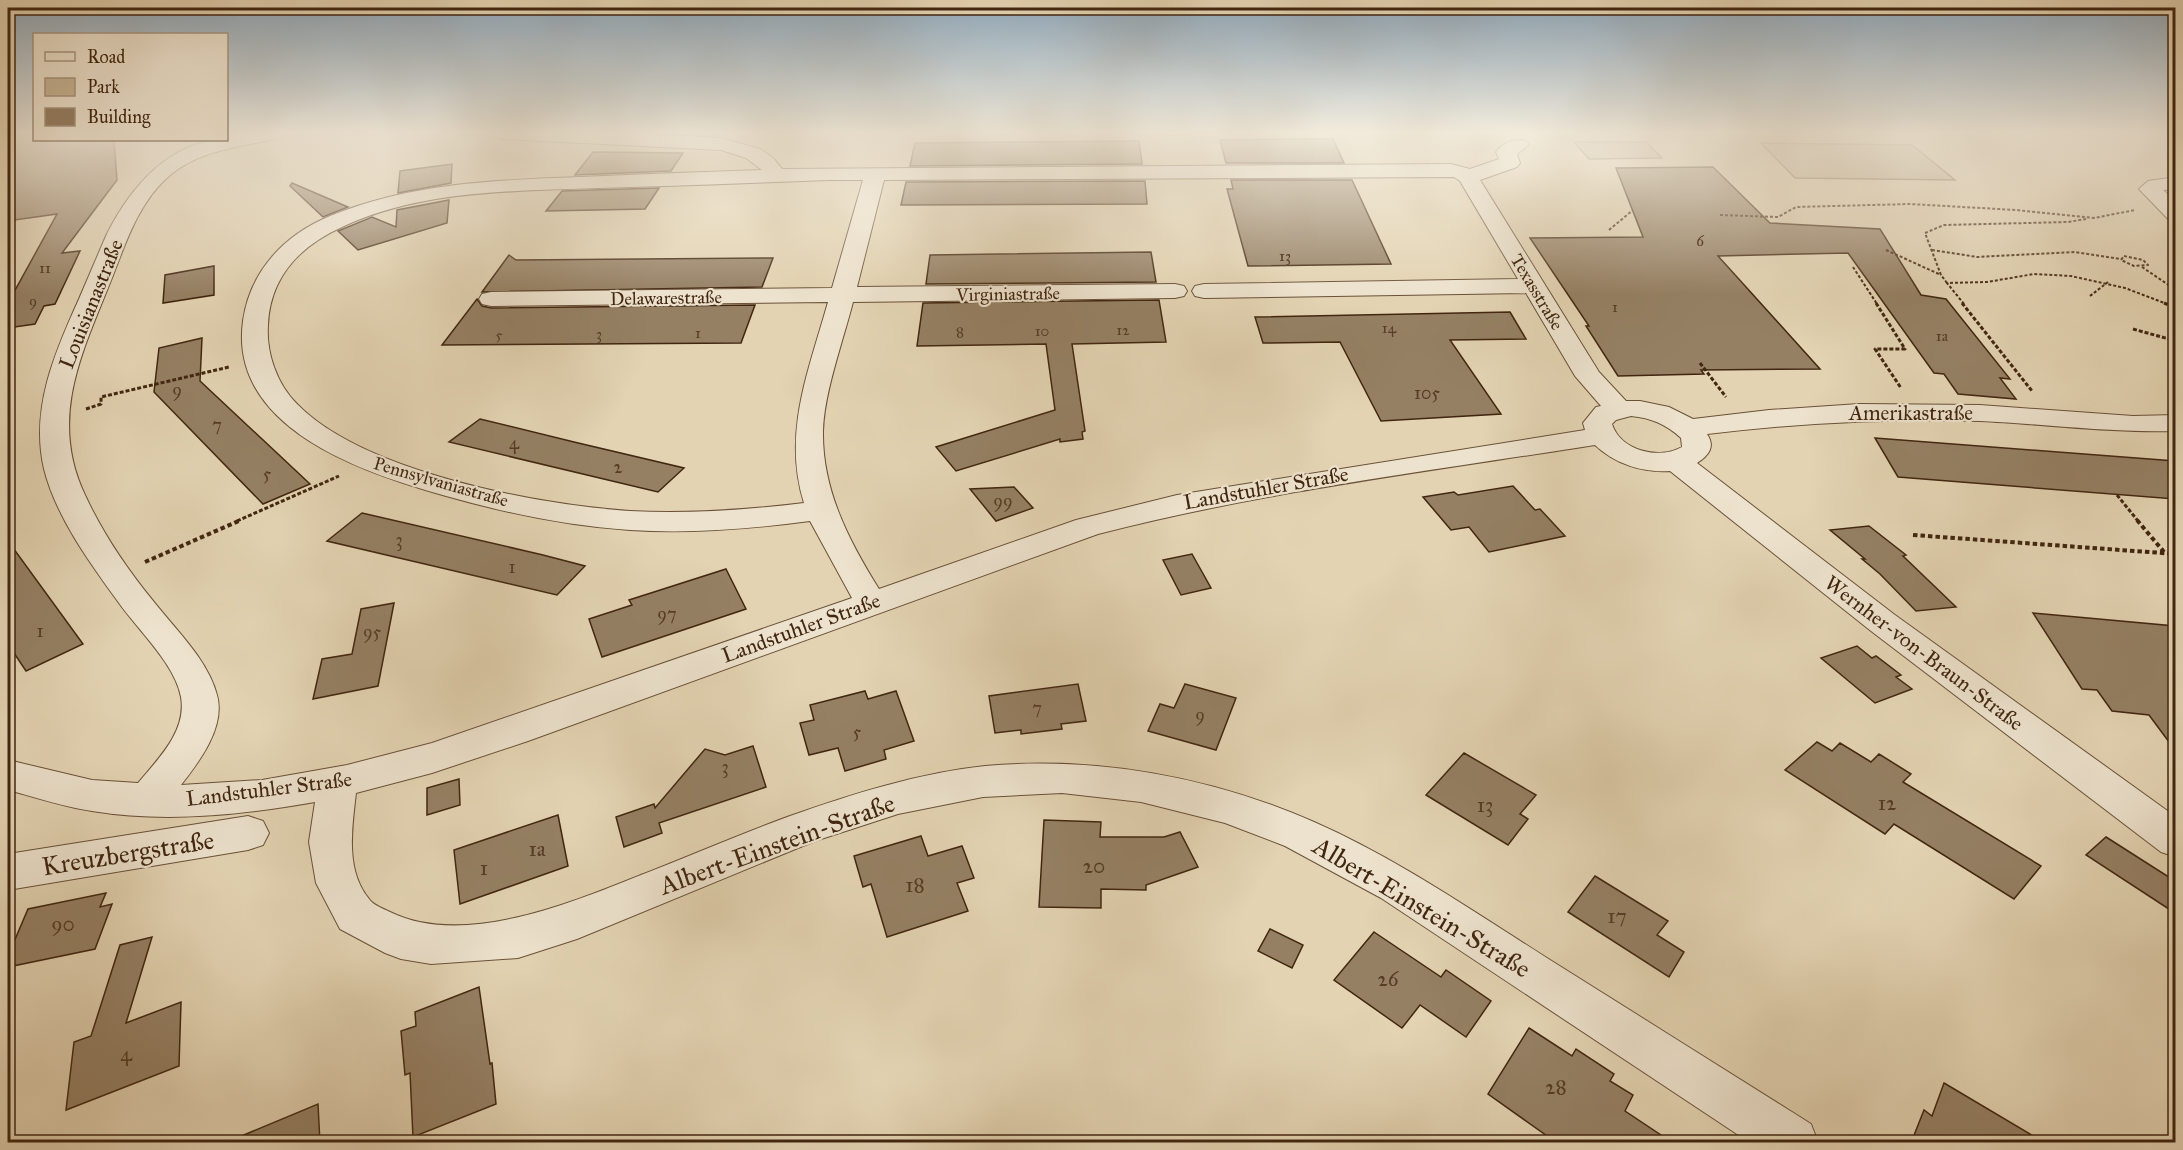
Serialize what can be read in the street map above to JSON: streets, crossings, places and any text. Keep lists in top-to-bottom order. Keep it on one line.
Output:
{"streets":{"street":["Texasstraße","Virginiastraße","Delawarestraße","Louisianastraße","Amerikastraße","Pennsylvaniastraße","Landstuhler Straße","Wernher-von-Braun-Straße","Albert-Einstein-Straße","Kreuzbergstraße"]},"crossings":[["Virginiastraße","Delawarestraße"],["Louisianastraße","Landstuhler Straße"],["Landstuhler Straße","Albert-Einstein-Straße"]],"house_numbers":["6","13","11","9","1","14","12","10","8","1","3","5","1a","9","105","7","4","2","5","99","3","1","97","1","95","7","9","5","3","12","13","1a","20","1","18","17","90","26","4","28"],"legend":["Road","Park","Building"]}
